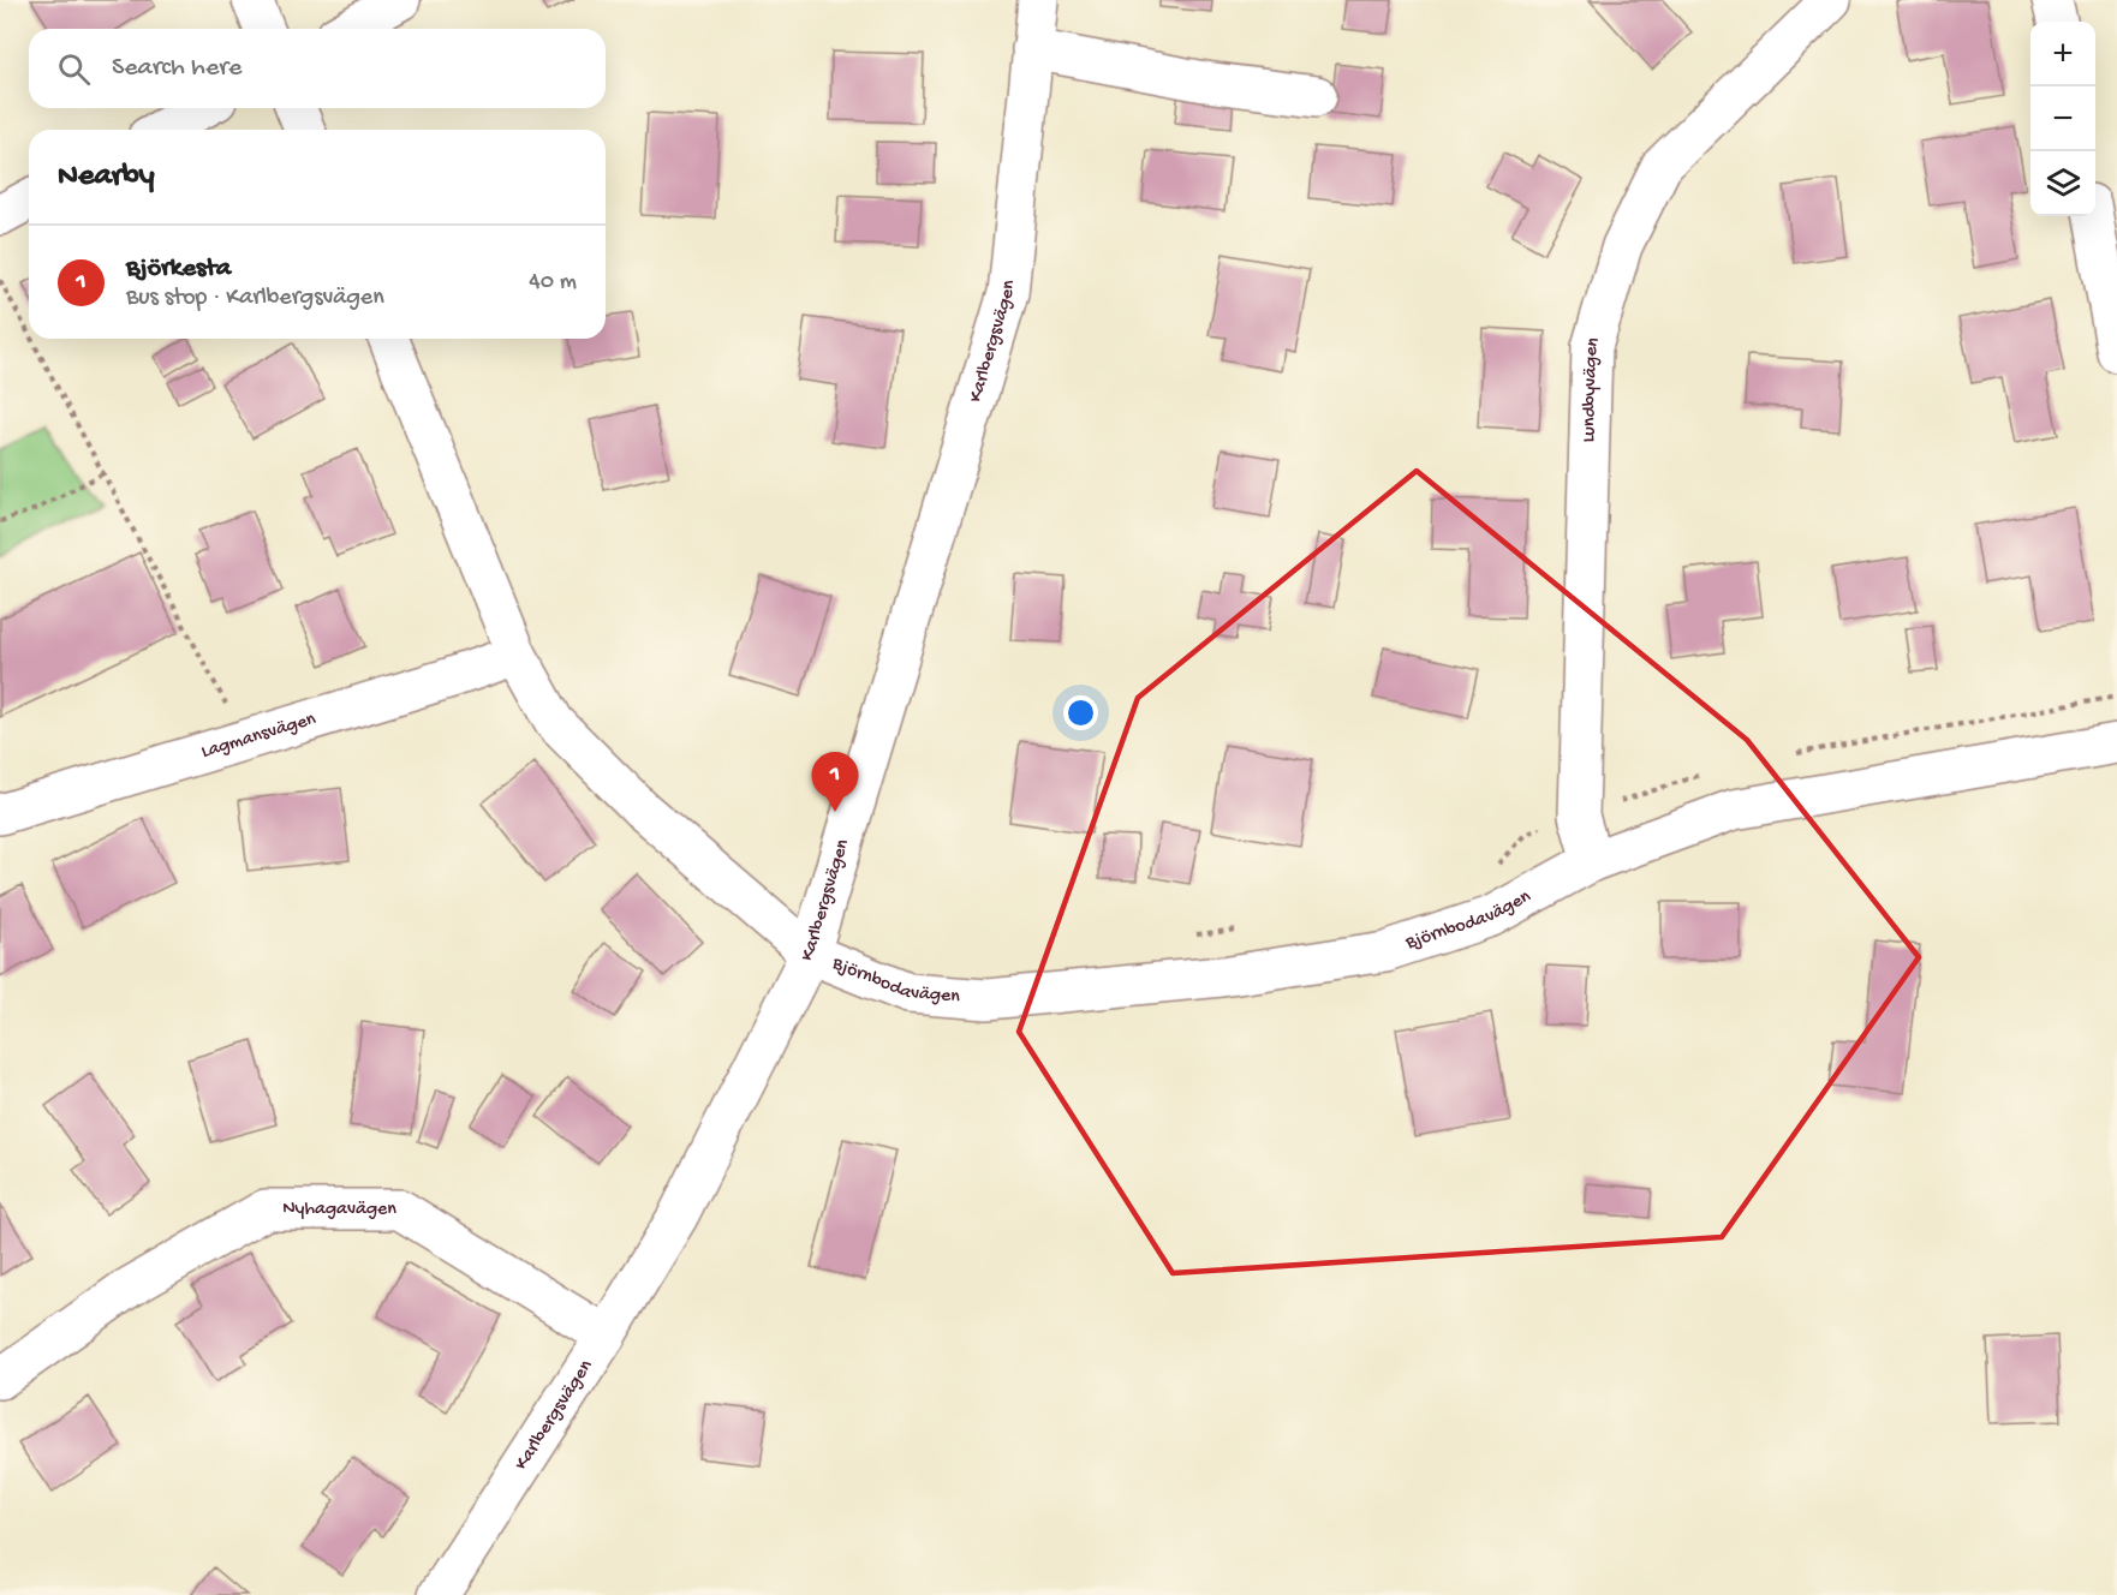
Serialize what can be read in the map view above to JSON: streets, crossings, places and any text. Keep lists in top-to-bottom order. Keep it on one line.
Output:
{"streets":{"street":["Karlbergsvägen","Lundbyvägen","Lagmansvägen","Björnbodavägen","Nyhagavägen"]},"crossings":[["Karlbergsvägen","Björnbodavägen"],["Karlbergsvägen","Nyhagavägen"],["Lundbyvägen","Björnbodavägen"]],"page":{"map_buttons":["+","−"],"search":"Search here","heading":"Nearby","list":[{"mark":"1","name":"Björkesta","note":"Bus stop · Karlbergsvägen","value":"40 m"}],"pins":"1"}}
